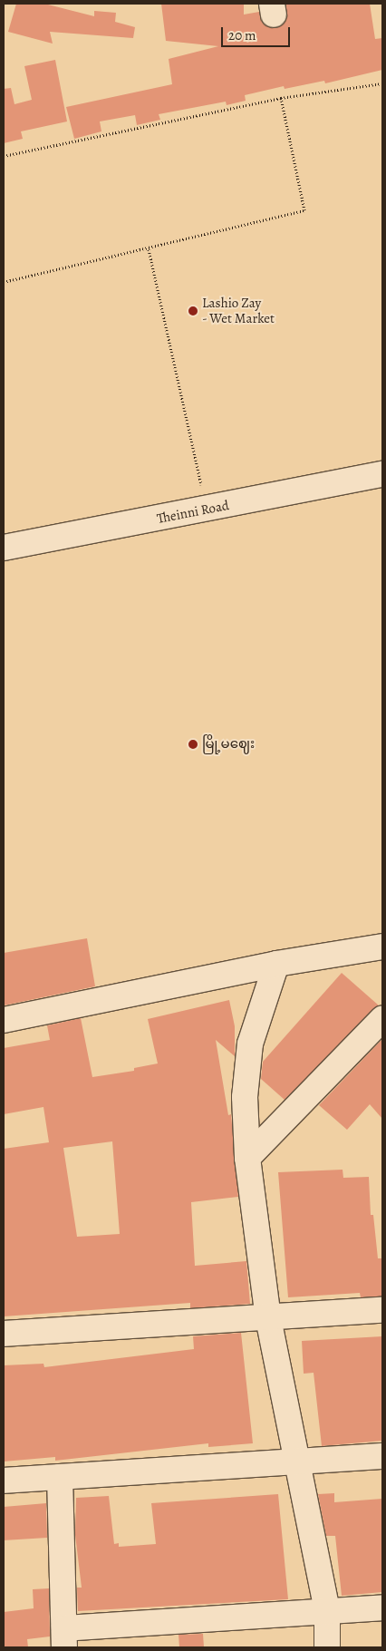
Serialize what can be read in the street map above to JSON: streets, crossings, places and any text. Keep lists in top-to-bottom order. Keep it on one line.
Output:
{"streets":{"street":["Theinni Road"]},"places":["Lashio Zay - Wet Market","မြို့မဈေး"],"scale_bar":"20 m"}
